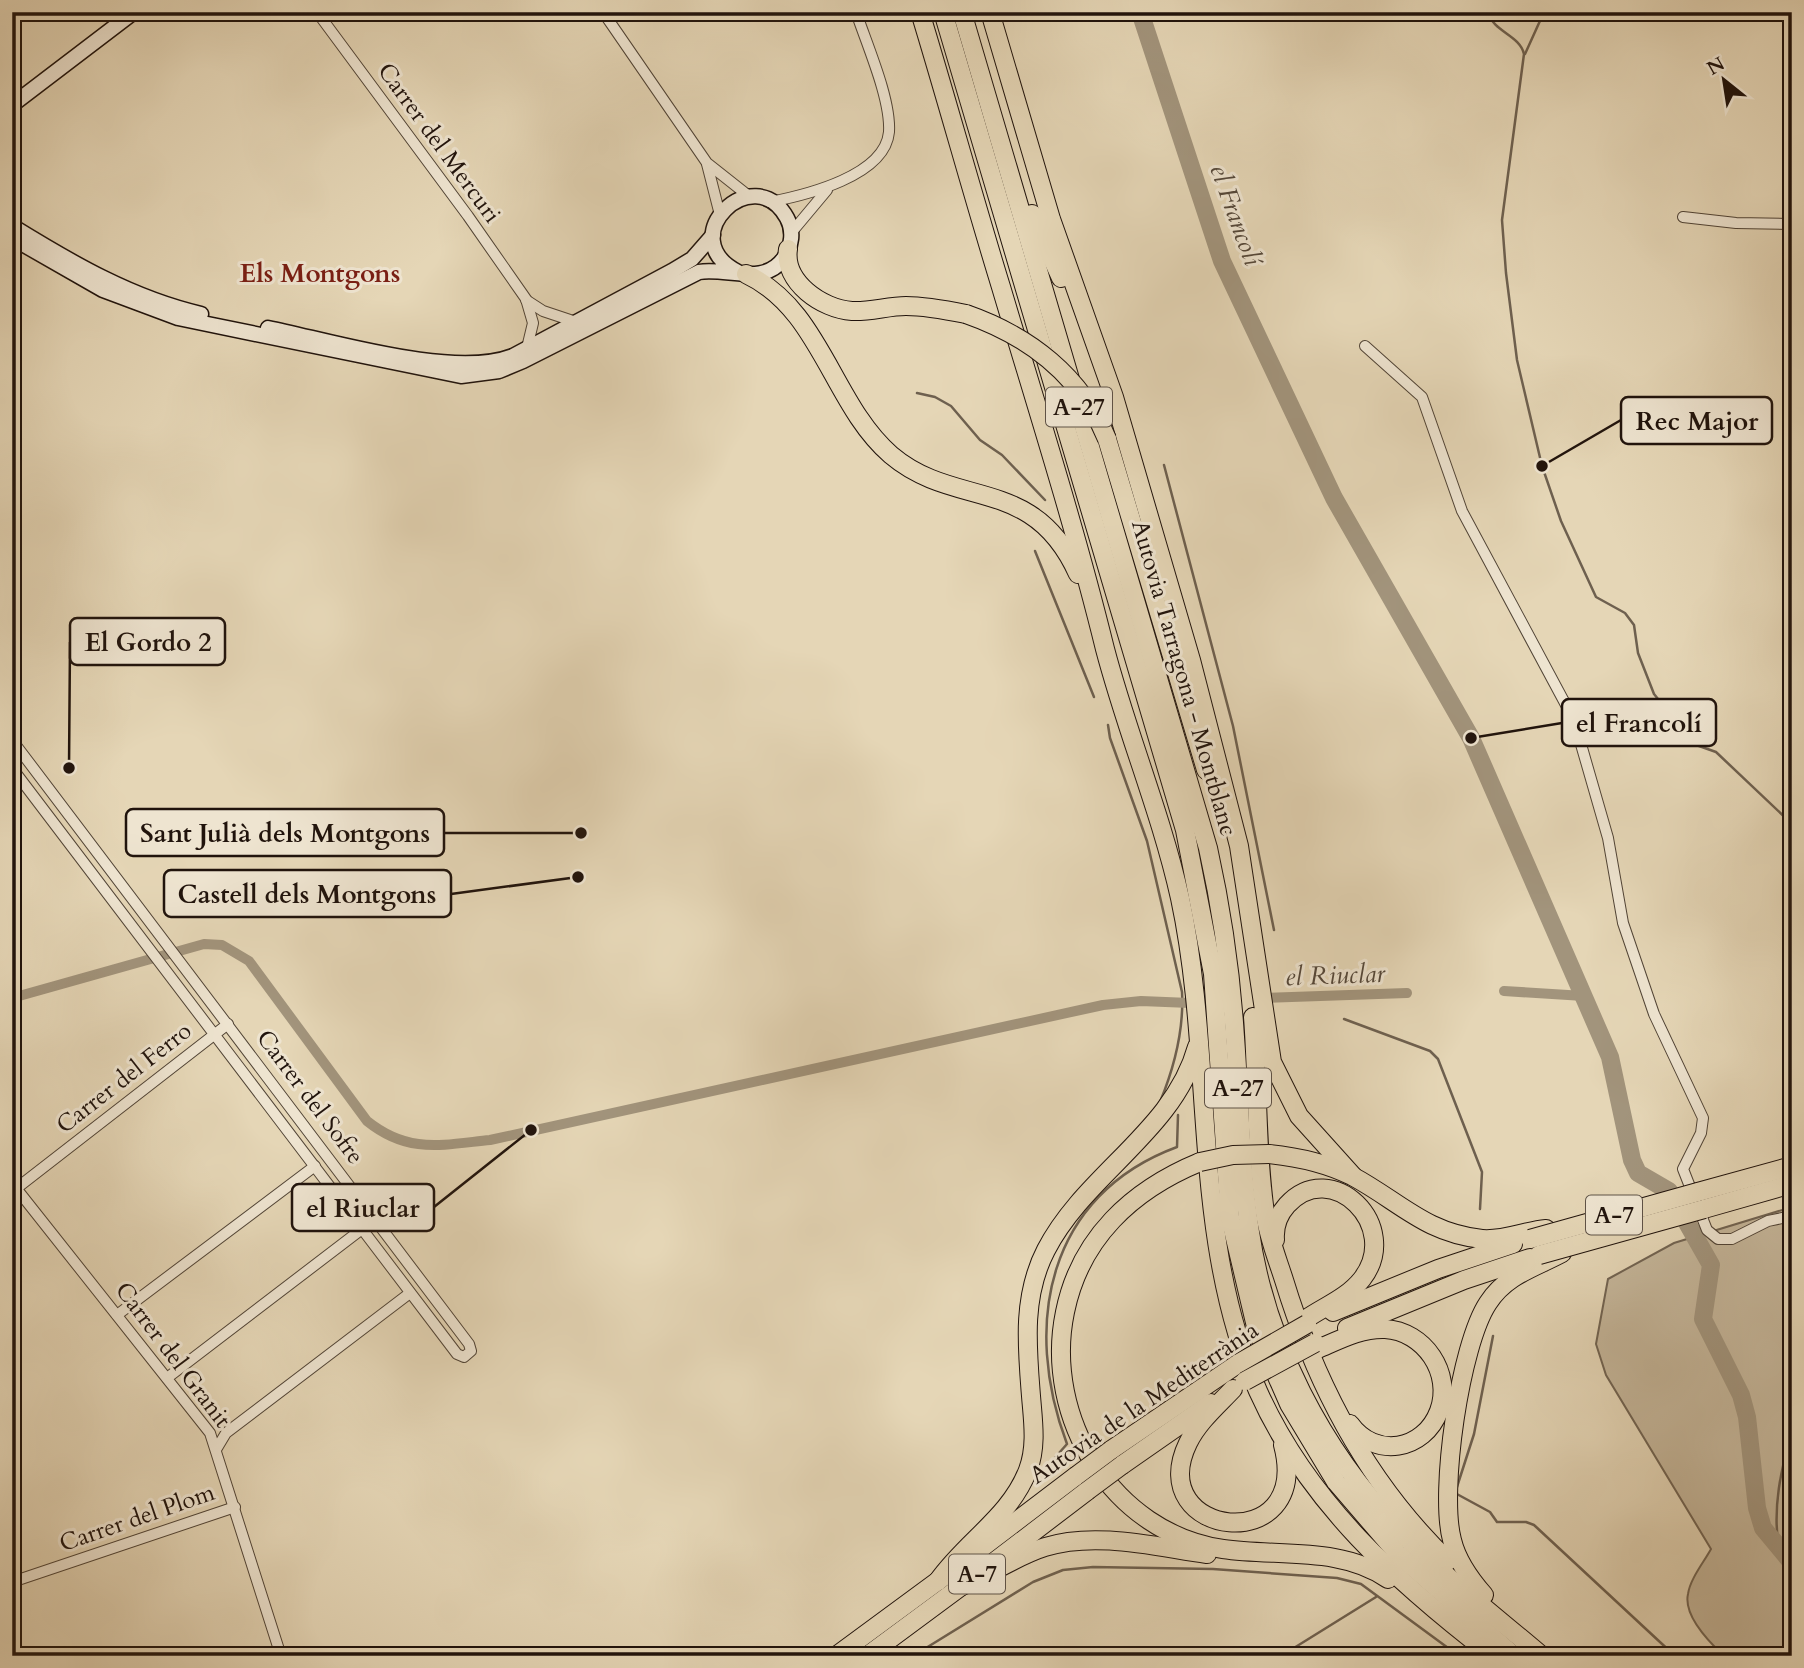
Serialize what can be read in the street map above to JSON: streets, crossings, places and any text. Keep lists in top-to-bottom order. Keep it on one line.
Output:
{"streets":{"highway":["A-27","Autovia Tarragona - Montblanc","A-7","Autovia de la Mediterrània"],"street":["Carrer del Mercuri","Carrer del Ferro","Carrer del Sofre","Carrer del Granit","Carrer del Plom"]},"crossings":[["A-27","Autovia Tarragona - Montblanc"],["A-27","Autovia de la Mediterrània"],["Autovia Tarragona - Montblanc","Autovia de la Mediterrània"],["Carrer del Ferro","Carrer del Sofre"],["Carrer del Ferro","Carrer del Granit"],["Carrer del Granit","Carrer del Plom"]],"districts":["Els Montgons"],"water":["el Francolí","el Riuclar"],"places":["Rec Major","el Francolí","El Gordo 2","Sant Julià dels Montgons","Castell dels Montgons","el Riuclar"],"north":"top left"}
